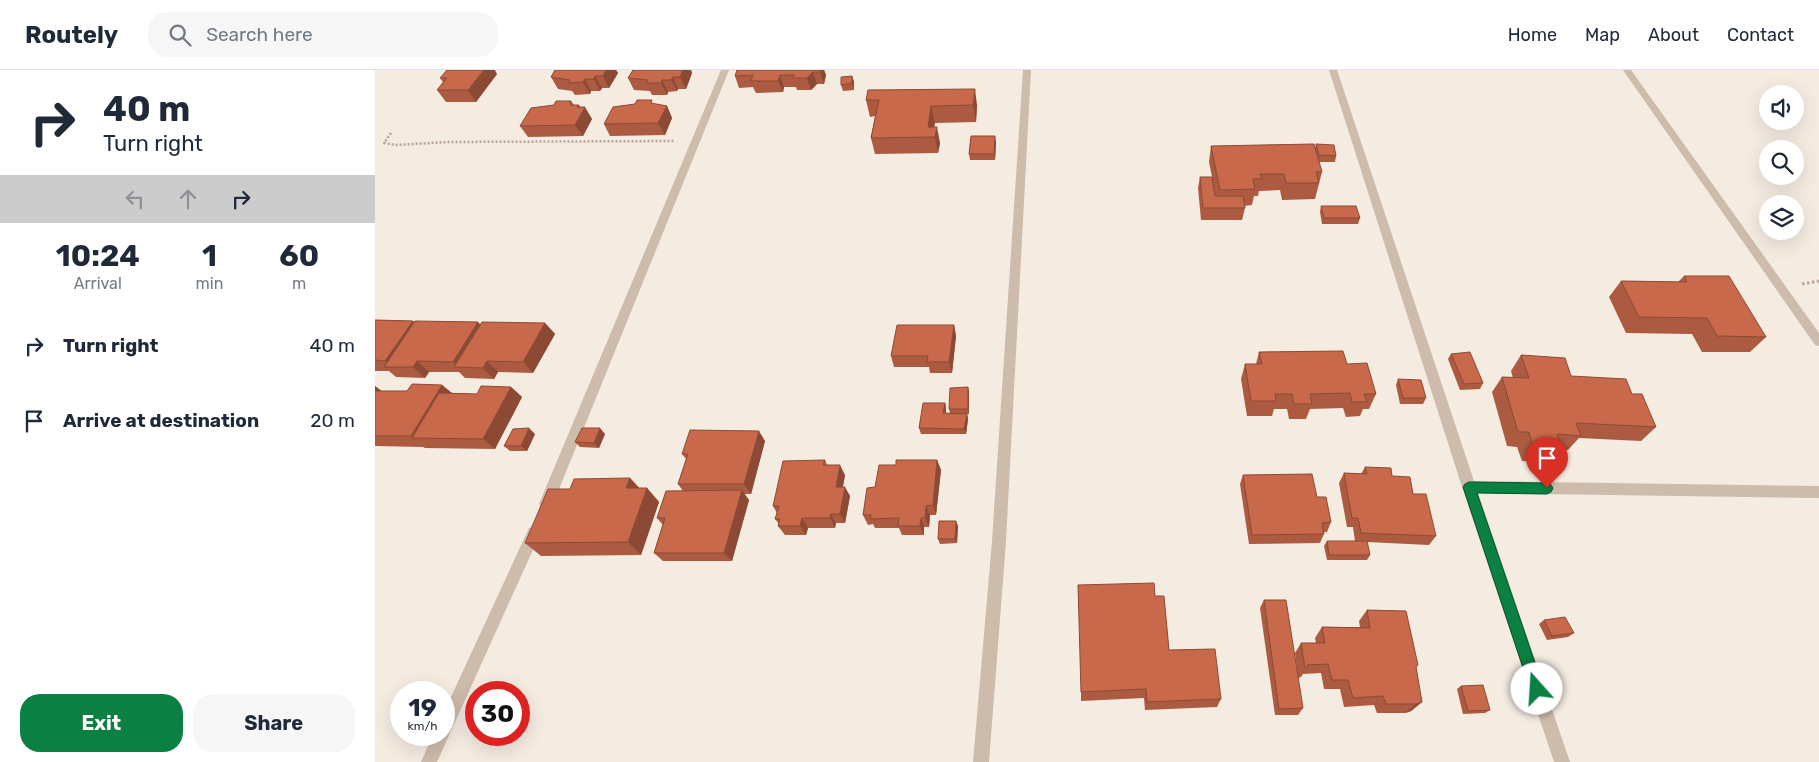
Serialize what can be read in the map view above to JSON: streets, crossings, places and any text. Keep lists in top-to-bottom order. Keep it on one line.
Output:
{"page":{"header":"Routely","search":"Search here","nav":["Home","Map","About","Contact"],"turn":["40 m","Turn right"],"eta":["10:24","Arrival","1","min","60","m"],"list":[{"name":"Turn right","value":"40 m"},{"name":"Arrive at destination","value":"20 m"}],"speed":"19 km/h","limit":"30","buttons":["Exit","Share"]}}
